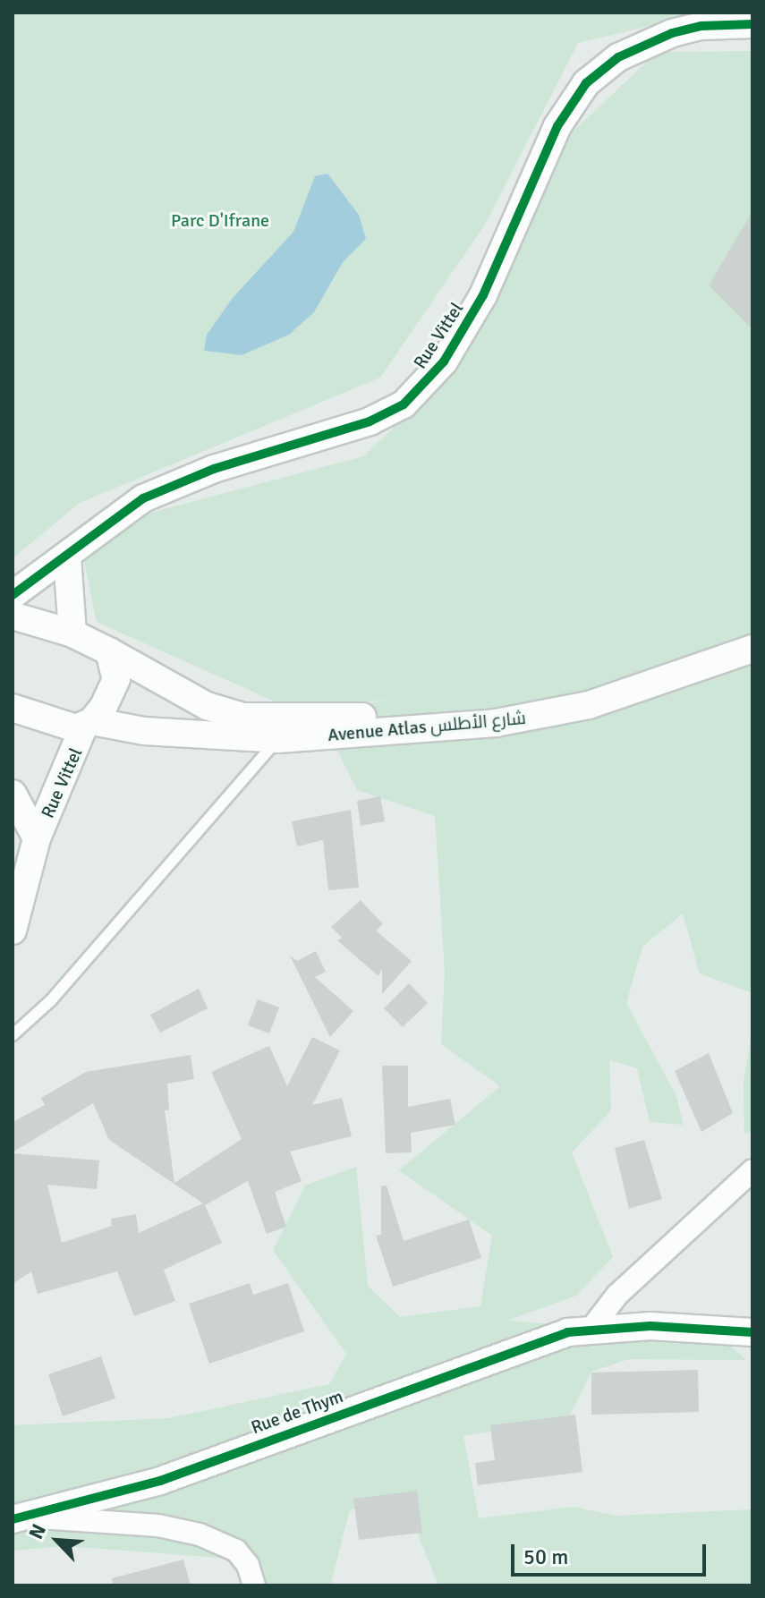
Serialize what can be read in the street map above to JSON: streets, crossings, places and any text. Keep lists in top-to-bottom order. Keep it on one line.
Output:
{"streets":{"street":["Rue Vittel","Avenue Atlas شارع الأطلس","Rue de Thym"]},"crossings":[["Rue Vittel","Avenue Atlas شارع الأطلس"]],"parks":["Parc D'Ifrane"],"scale_bar":"50 m","north":"top left"}
